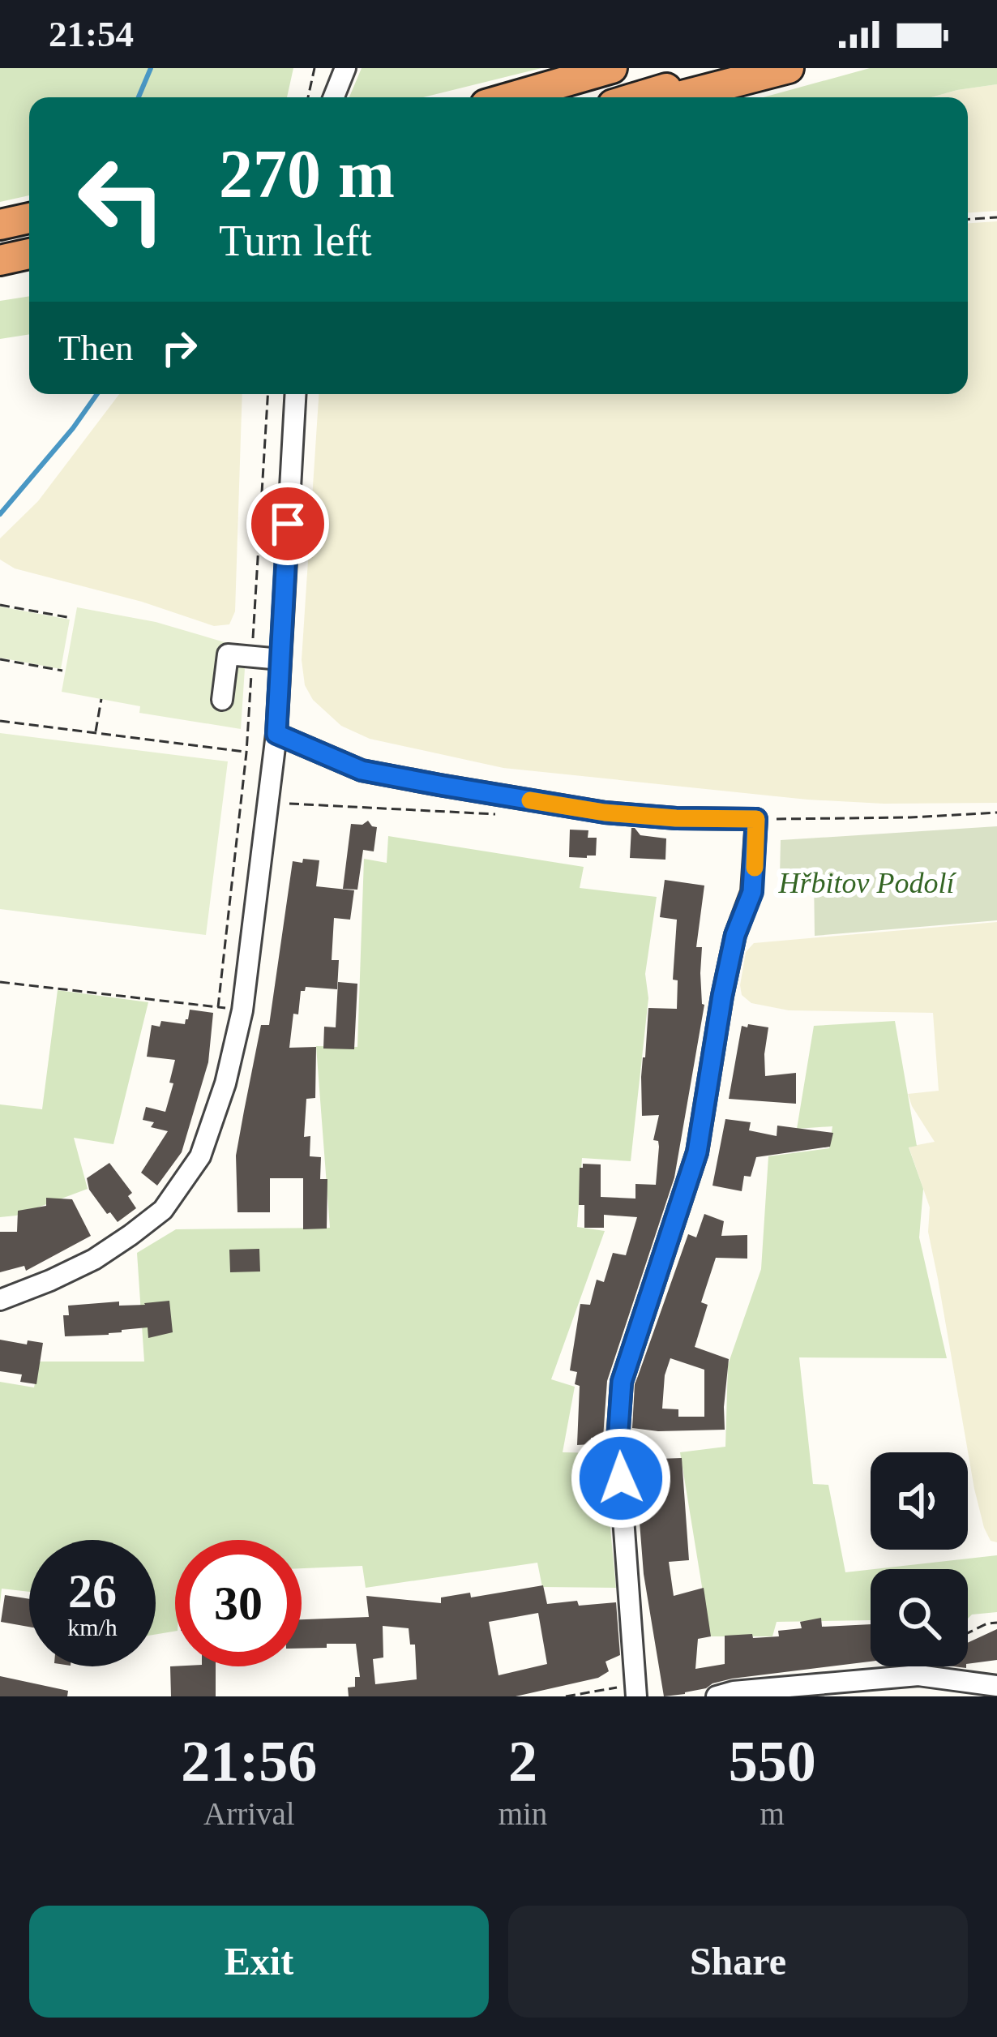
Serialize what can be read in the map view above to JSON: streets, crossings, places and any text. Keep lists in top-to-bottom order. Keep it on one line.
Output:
{"parks":["Hřbitov Podolí"],"page":{"status":"21:54","turn":["270 m","Turn left"],"then":"Then","speed":"26 km/h","limit":"30","eta":["21:56","Arrival","2","min","550","m"],"buttons":["Exit","Share"]}}
